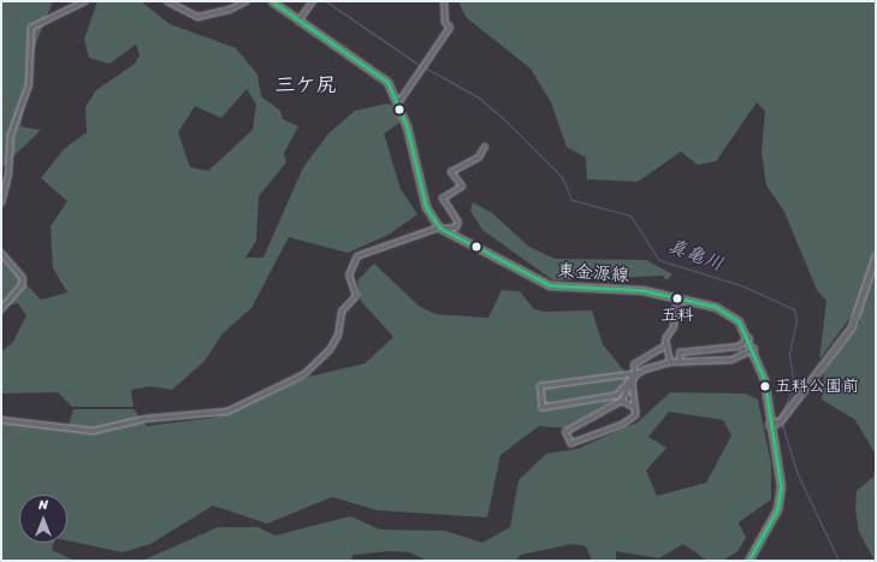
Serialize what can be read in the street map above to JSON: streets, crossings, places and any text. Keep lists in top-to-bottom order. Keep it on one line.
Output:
{"streets":{"main road":["東金源線"]},"districts":["三ケ尻"],"water":["真亀川"],"places":["五料","五料公園前"],"north":"top"}
